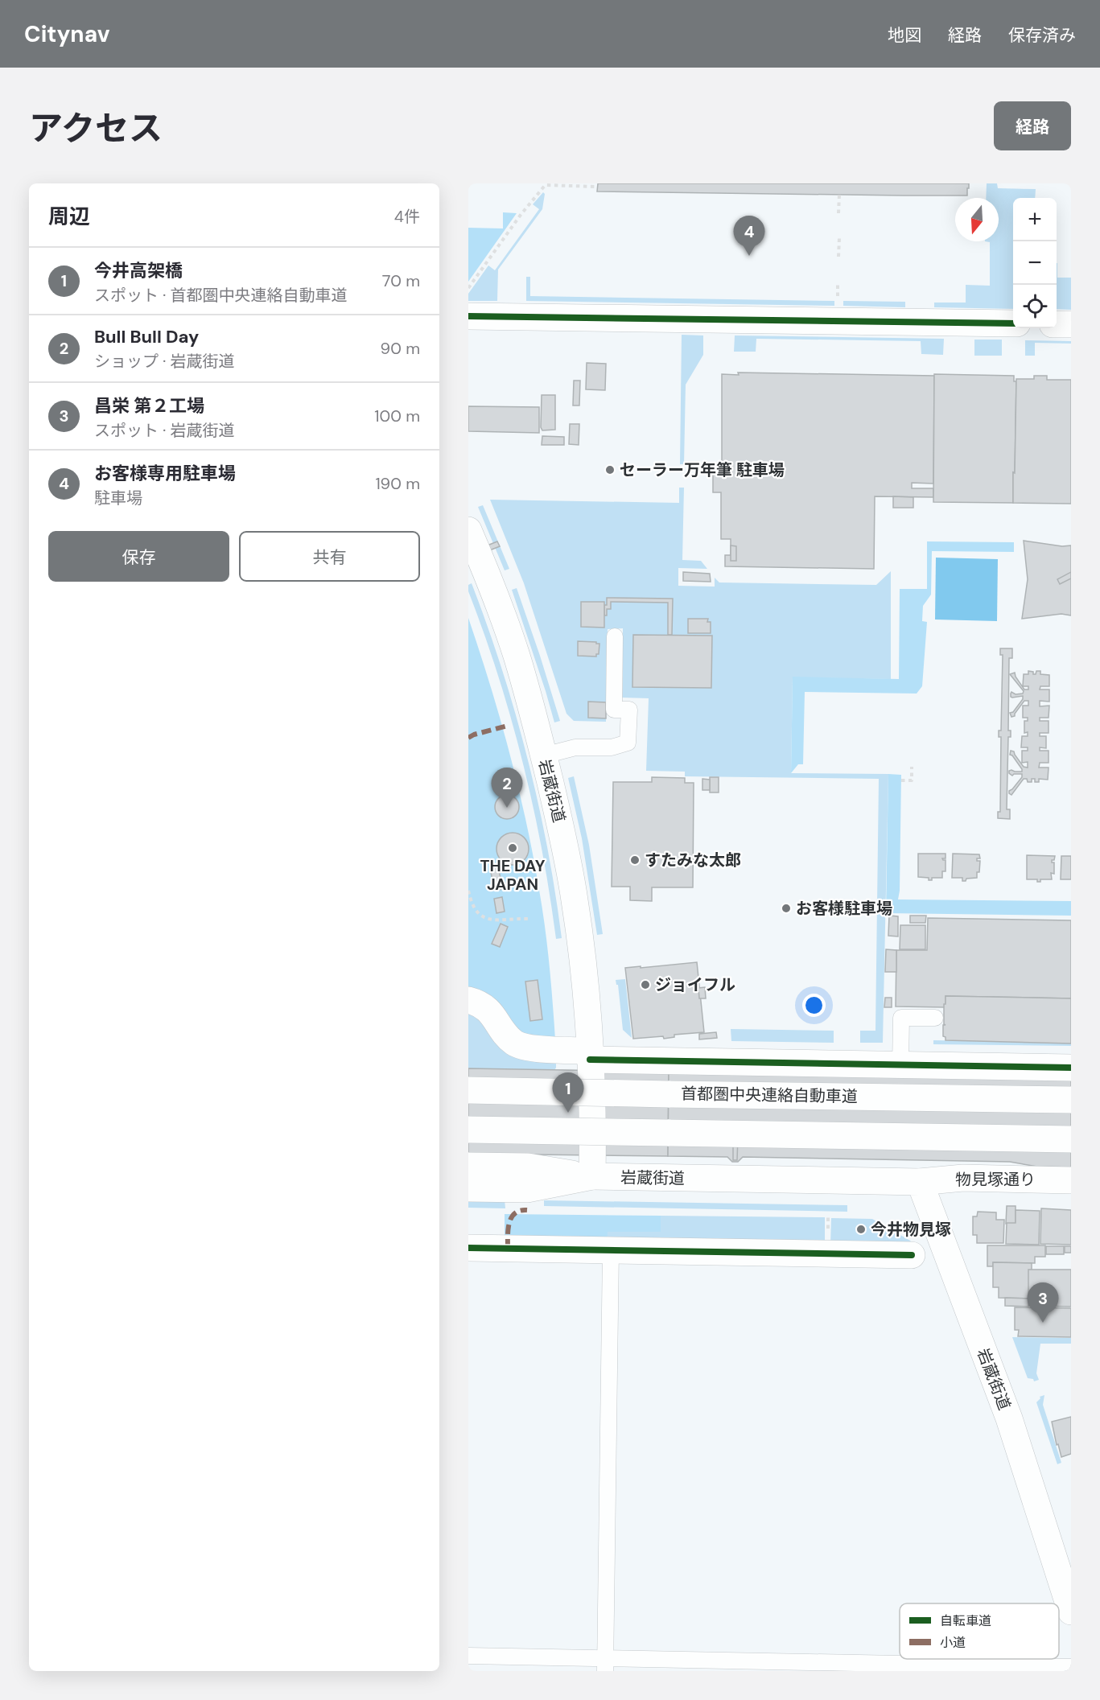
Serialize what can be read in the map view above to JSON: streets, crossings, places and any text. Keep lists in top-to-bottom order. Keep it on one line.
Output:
{"streets":{"main road":["岩蔵街道","首都圏中央連絡自動車道","物見塚通り"]},"crossings":[["岩蔵街道","物見塚通り"]],"places":["セーラー万年筆 駐車場","THE DAY JAPAN","すたみな太郎","お客様駐車場","ジョイフル","今井物見塚"],"legend":["自転車道","小道"],"north":"bottom","page":{"header":"Citynav","nav":["地図","経路","保存済み"],"title":"アクセス","buttons":["経路",["保存","共有"]],"heading":["周辺","4件"],"map_buttons":["+","−"],"pins":["4","2","1","3"],"list":[{"mark":"1","name":"今井高架橋","note":"スポット · 首都圏中央連絡自動車道","value":"70 m"},{"mark":"2","name":"Bull Bull Day","note":"ショップ · 岩蔵街道","value":"90 m"},{"mark":"3","name":"昌栄 第２工場","note":"スポット · 岩蔵街道","value":"100 m"},{"mark":"4","name":"お客様専用駐車場","note":"駐車場","value":"190 m"}]}}
